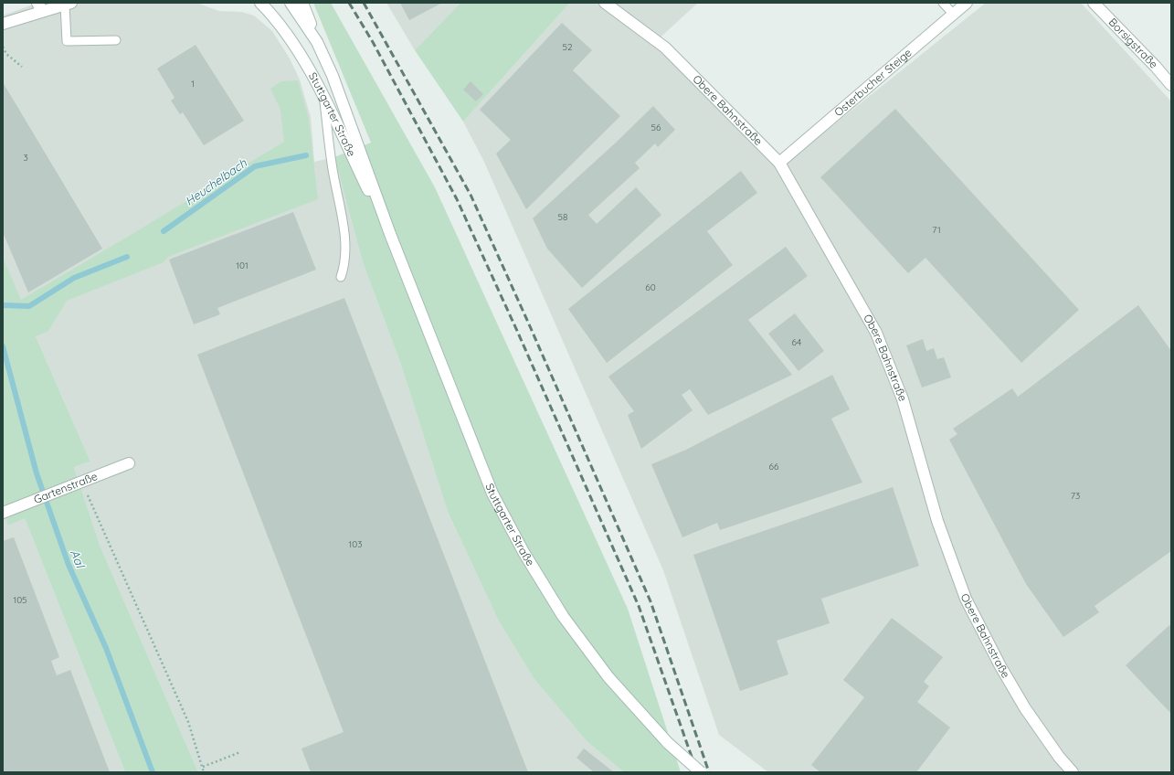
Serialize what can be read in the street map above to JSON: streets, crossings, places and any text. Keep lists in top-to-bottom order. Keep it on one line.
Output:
{"streets":{"street":["Borsigstraße","Osterbucher Steige","Obere Bahnstraße","Stuttgarter Straße","Gartenstraße"]},"crossings":[["Osterbucher Steige","Obere Bahnstraße"]],"water":["Heuchelbach","Aal"],"house_numbers":["52","1","56","3","58","71","101","60","64","66","73","103","105"]}
